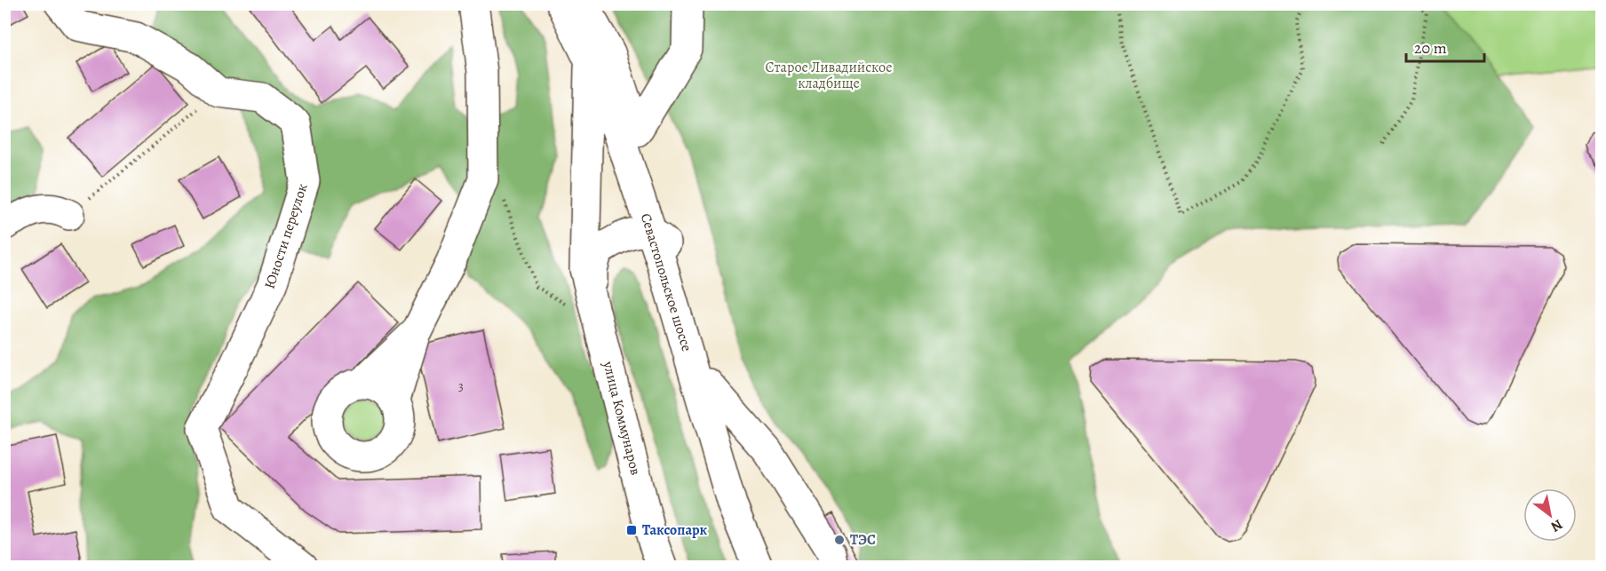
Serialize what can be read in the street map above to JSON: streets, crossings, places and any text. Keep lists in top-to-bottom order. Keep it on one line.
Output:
{"streets":{"main road":["Юности переулок","Севастопольское шоссе","улица Коммунаров"]},"crossings":[["Севастопольское шоссе","улица Коммунаров"]],"parks":["Старое Ливадийское кладбище"],"places":{"transit":["Таксопарк"],"other":["ТЭС"]},"house_numbers":["3"],"scale_bar":"20 m","north":"bottom right"}
